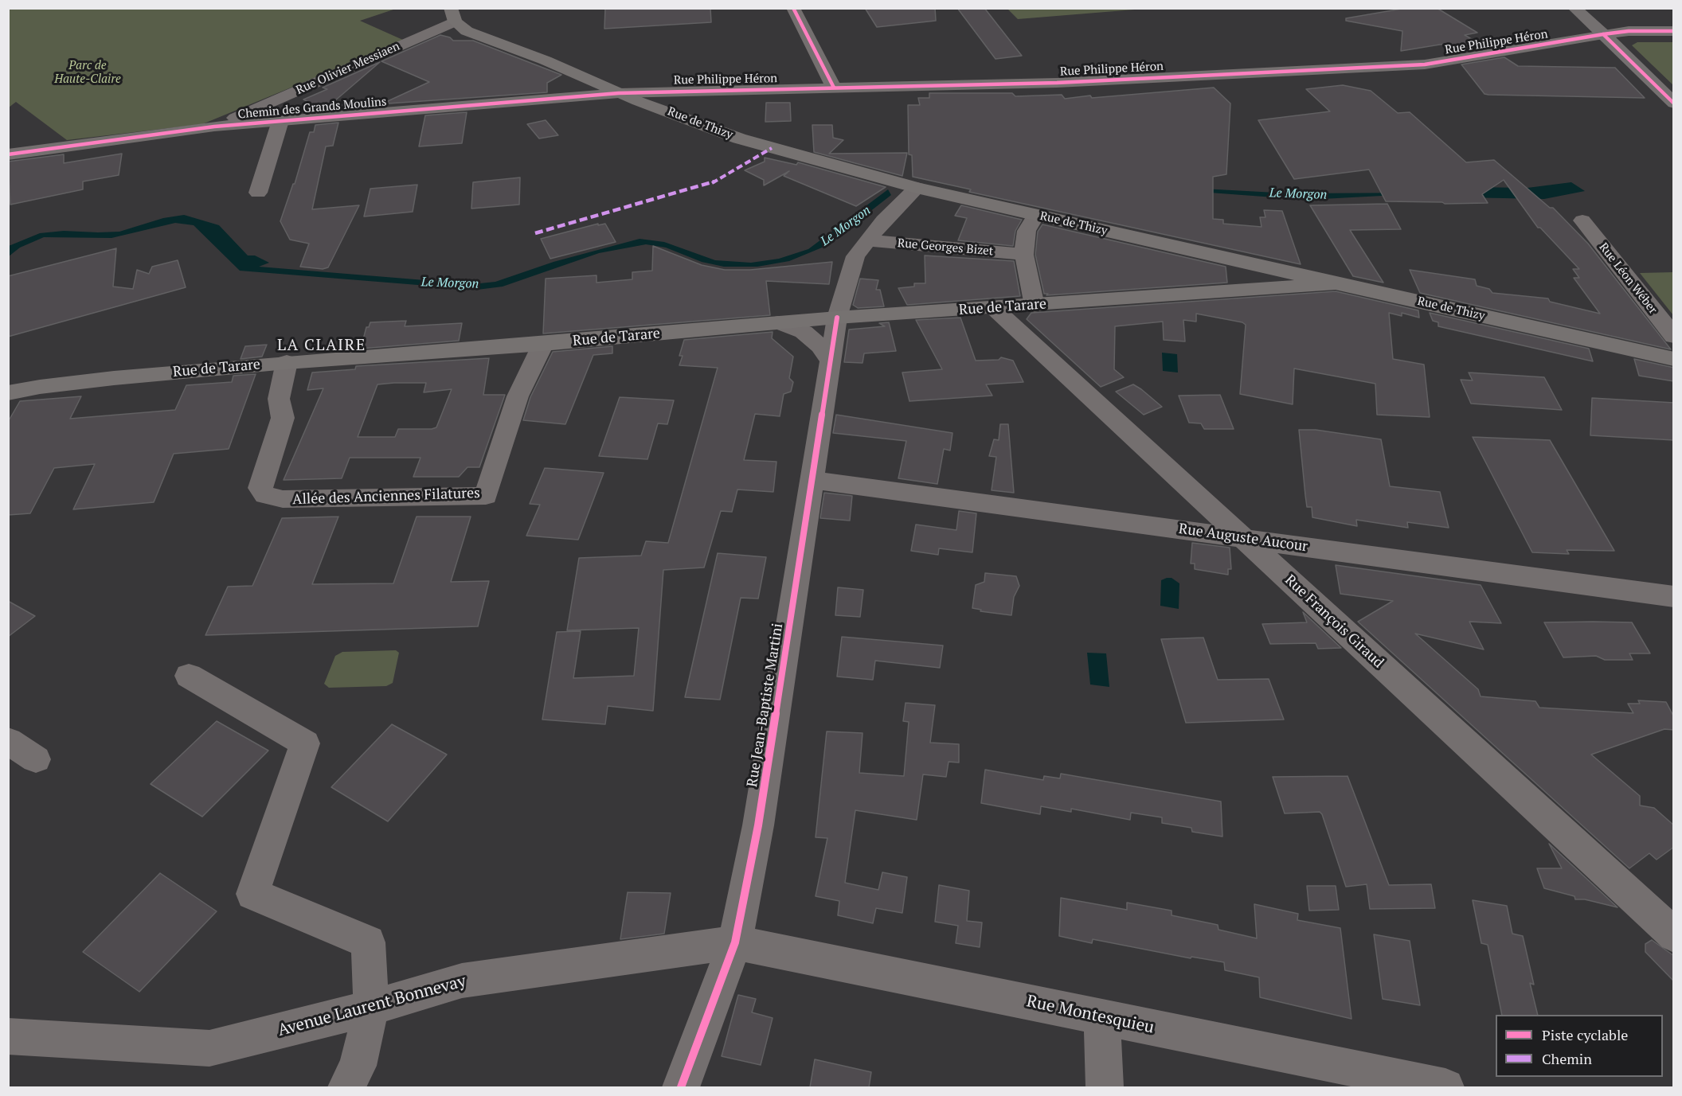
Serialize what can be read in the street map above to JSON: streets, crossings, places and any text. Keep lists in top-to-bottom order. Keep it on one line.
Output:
{"streets":{"main road":["Rue de Thizy","Rue de Tarare"],"street":["Rue Philippe Héron","Rue Olivier Messiaen","Chemin des Grands Moulins","Rue Georges Bizet","Rue Léon Wéber","Allée des Anciennes Filatures","Rue Auguste Aucour","Rue François Giraud","Rue Jean-Baptiste Martini","Avenue Laurent Bonnevay","Rue Montesquieu"]},"crossings":[["Rue Philippe Héron","Chemin des Grands Moulins"],["Rue Philippe Héron","Rue de Thizy"],["Rue Olivier Messiaen","Chemin des Grands Moulins"],["Rue Olivier Messiaen","Rue de Thizy"],["Chemin des Grands Moulins","Rue de Thizy"],["Rue de Thizy","Rue de Tarare"],["Rue de Thizy","Rue Jean-Baptiste Martini"],["Rue Georges Bizet","Rue Jean-Baptiste Martini"],["Rue de Tarare","Allée des Anciennes Filatures"],["Rue de Tarare","Rue François Giraud"],["Rue de Tarare","Rue Jean-Baptiste Martini"],["Rue Auguste Aucour","Rue François Giraud"],["Rue Auguste Aucour","Rue Jean-Baptiste Martini"],["Rue Jean-Baptiste Martini","Avenue Laurent Bonnevay"],["Rue Jean-Baptiste Martini","Rue Montesquieu"],["Avenue Laurent Bonnevay","Rue Montesquieu"]],"districts":["LA CLAIRE"],"water":["Le Morgon"],"parks":["Parc de Haute-Claire"],"legend":["Piste cyclable","Chemin"]}
